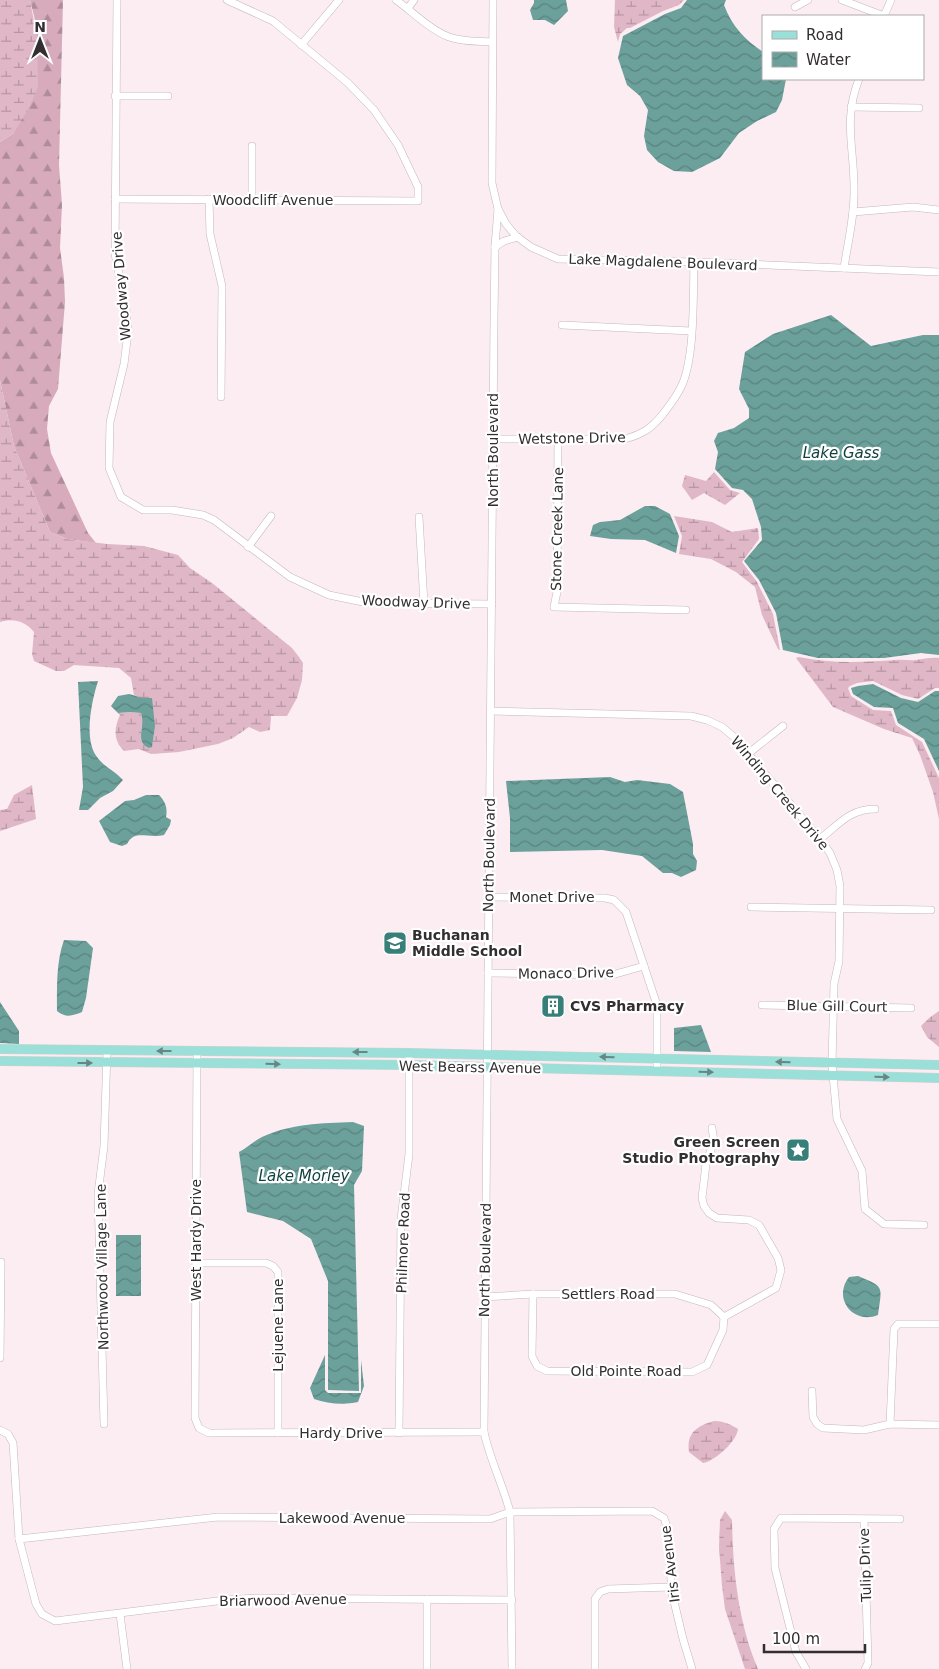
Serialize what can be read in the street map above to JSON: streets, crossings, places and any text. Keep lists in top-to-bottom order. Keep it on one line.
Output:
{"streets":{"main road":["West Bearss Avenue"],"street":["Woodcliff Avenue","Lake Magdalene Boulevard","Woodway Drive","Wetstone Drive","North Boulevard","Stone Creek Lane","Winding Creek Drive","Monet Drive","Monaco Drive","Blue Gill Court","West Hardy Drive","Philmore Road","Northwood Village Lane","Settlers Road","Lejuene Lane","Old Pointe Road","Hardy Drive","Lakewood Avenue","Iris Avenue","Tulip Drive","Briarwood Avenue"]},"crossings":[["Woodcliff Avenue","Woodway Drive"],["Lake Magdalene Boulevard","Wetstone Drive"],["Lake Magdalene Boulevard","North Boulevard"],["Woodway Drive","North Boulevard"],["Wetstone Drive","North Boulevard"],["Wetstone Drive","Stone Creek Lane"],["North Boulevard","Winding Creek Drive"],["North Boulevard","Monet Drive"],["North Boulevard","Monaco Drive"],["North Boulevard","West Bearss Avenue"],["North Boulevard","Settlers Road"],["North Boulevard","Hardy Drive"],["North Boulevard","Lakewood Avenue"],["North Boulevard","Briarwood Avenue"],["Winding Creek Drive","Blue Gill Court"],["Winding Creek Drive","West Bearss Avenue"],["Monet Drive","Monaco Drive"],["Monet Drive","West Bearss Avenue"],["West Bearss Avenue","West Hardy Drive"],["West Bearss Avenue","Philmore Road"],["West Bearss Avenue","Northwood Village Lane"],["West Hardy Drive","Lejuene Lane"],["West Hardy Drive","Hardy Drive"],["Philmore Road","Hardy Drive"],["Settlers Road","Old Pointe Road"],["Lejuene Lane","Hardy Drive"],["Lakewood Avenue","Iris Avenue"],["Lakewood Avenue","Briarwood Avenue"]],"water":["Lake Gass","Lake Morley"],"places":{"school or university":["Buchanan Middle School"],"building":["CVS Pharmacy"],"place":["Green Screen Studio Photography"]},"legend":["Road","Water"],"scale_bar":"100 m","north":"top"}
